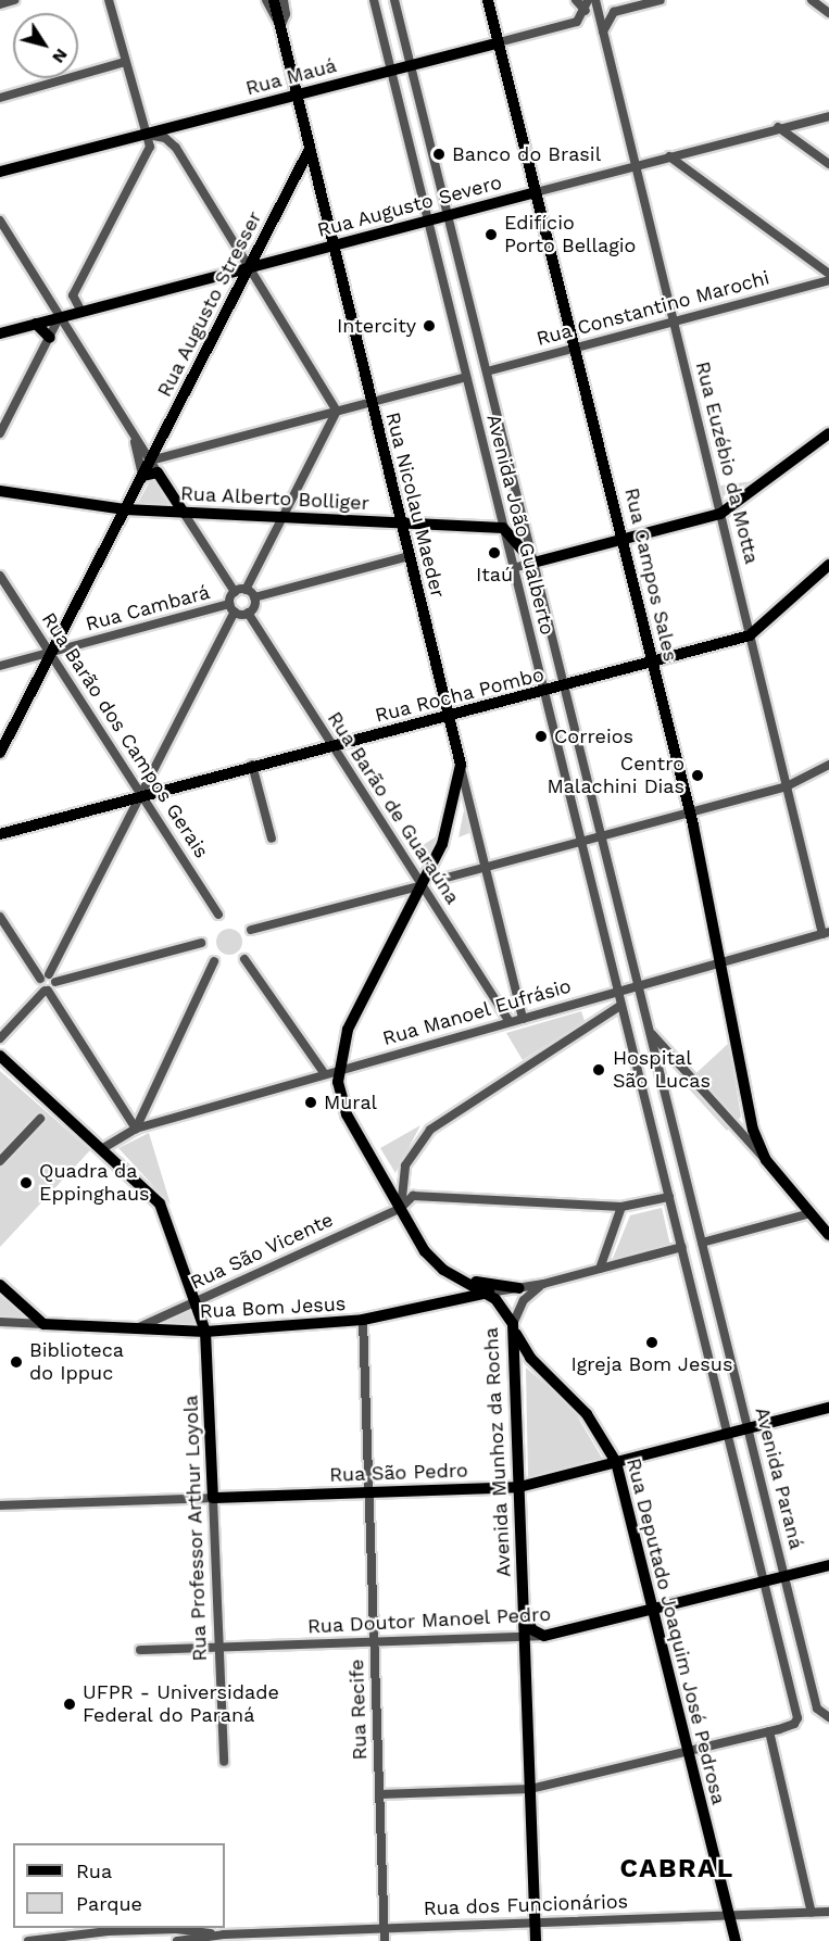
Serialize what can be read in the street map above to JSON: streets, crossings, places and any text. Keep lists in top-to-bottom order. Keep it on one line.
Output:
{"streets":{"main road":["Rua Mauá","Rua Augusto Severo","Rua Augusto Stresser","Rua Alberto Bolliger","Rua Nicolau Maeder","Rua Campos Sales","Rua Rocha Pombo","Rua Bom Jesus","Avenida Munhoz da Rocha","Rua São Pedro","Rua Professor Arthur Loyola","Rua Doutor Manoel Pedro","Rua Deputado Joaquim José Pedrosa"],"street":["Rua Constantino Marochi","Rua Euzébio da Motta","Avenida João Gualberto","Rua Cambará","Rua Barão dos Campos Gerais","Rua Barão de Guaraúna","Rua Manoel Eufrásio","Rua São Vicente","Avenida Paraná","Rua Recife","Rua dos Funcionários"]},"crossings":[["Rua Mauá","Rua Nicolau Maeder"],["Rua Mauá","Avenida João Gualberto"],["Rua Mauá","Rua Campos Sales"],["Rua Augusto Severo","Rua Augusto Stresser"],["Rua Augusto Severo","Rua Euzébio da Motta"],["Rua Augusto Severo","Rua Nicolau Maeder"],["Rua Augusto Severo","Avenida João Gualberto"],["Rua Augusto Severo","Rua Campos Sales"],["Rua Augusto Stresser","Rua Alberto Bolliger"],["Rua Augusto Stresser","Rua Nicolau Maeder"],["Rua Augusto Stresser","Rua Cambará"],["Rua Augusto Stresser","Rua Barão dos Campos Gerais"],["Rua Constantino Marochi","Rua Euzébio da Motta"],["Rua Constantino Marochi","Avenida João Gualberto"],["Rua Constantino Marochi","Rua Campos Sales"],["Rua Euzébio da Motta","Rua Rocha Pombo"],["Rua Euzébio da Motta","Rua Manoel Eufrásio"],["Rua Alberto Bolliger","Rua Nicolau Maeder"],["Rua Alberto Bolliger","Avenida João Gualberto"],["Rua Nicolau Maeder","Rua Rocha Pombo"],["Rua Nicolau Maeder","Rua Manoel Eufrásio"],["Avenida João Gualberto","Rua Rocha Pombo"],["Avenida João Gualberto","Rua Manoel Eufrásio"],["Avenida João Gualberto","Rua São Vicente"],["Avenida João Gualberto","Rua Bom Jesus"],["Avenida João Gualberto","Avenida Paraná"],["Rua Campos Sales","Rua Rocha Pombo"],["Rua Campos Sales","Rua Manoel Eufrásio"],["Rua Cambará","Rua Barão dos Campos Gerais"],["Rua Rocha Pombo","Rua Barão dos Campos Gerais"],["Rua Rocha Pombo","Rua Barão de Guaraúna"],["Rua Barão de Guaraúna","Rua Manoel Eufrásio"],["Rua São Vicente","Rua Bom Jesus"],["Rua São Vicente","Avenida Munhoz da Rocha"],["Rua São Vicente","Rua Professor Arthur Loyola"],["Rua Bom Jesus","Avenida Munhoz da Rocha"],["Rua Bom Jesus","Avenida Paraná"],["Rua Bom Jesus","Rua Professor Arthur Loyola"],["Rua Bom Jesus","Rua Recife"],["Avenida Munhoz da Rocha","Rua São Pedro"],["Avenida Munhoz da Rocha","Rua Doutor Manoel Pedro"],["Avenida Munhoz da Rocha","Rua Deputado Joaquim José Pedrosa"],["Avenida Munhoz da Rocha","Rua dos Funcionários"],["Rua São Pedro","Avenida Paraná"],["Rua São Pedro","Rua Professor Arthur Loyola"],["Rua São Pedro","Rua Deputado Joaquim José Pedrosa"],["Rua São Pedro","Rua Recife"],["Avenida Paraná","Rua Doutor Manoel Pedro"],["Rua Professor Arthur Loyola","Rua Doutor Manoel Pedro"],["Rua Doutor Manoel Pedro","Rua Deputado Joaquim José Pedrosa"],["Rua Doutor Manoel Pedro","Rua Recife"],["Rua Deputado Joaquim José Pedrosa","Rua dos Funcionários"],["Rua Recife","Rua dos Funcionários"]],"districts":["CABRAL"],"places":["Banco do Brasil","Edifício Porto Bellagio","Intercity","Itaú","Correios","Centro Malachini Dias","Hospital São Lucas","Mural","Quadra da Eppinghaus","Igreja Bom Jesus","Biblioteca do Ippuc","UFPR - Universidade Federal do Paraná"],"legend":["Rua","Parque"],"north":"bottom right"}
